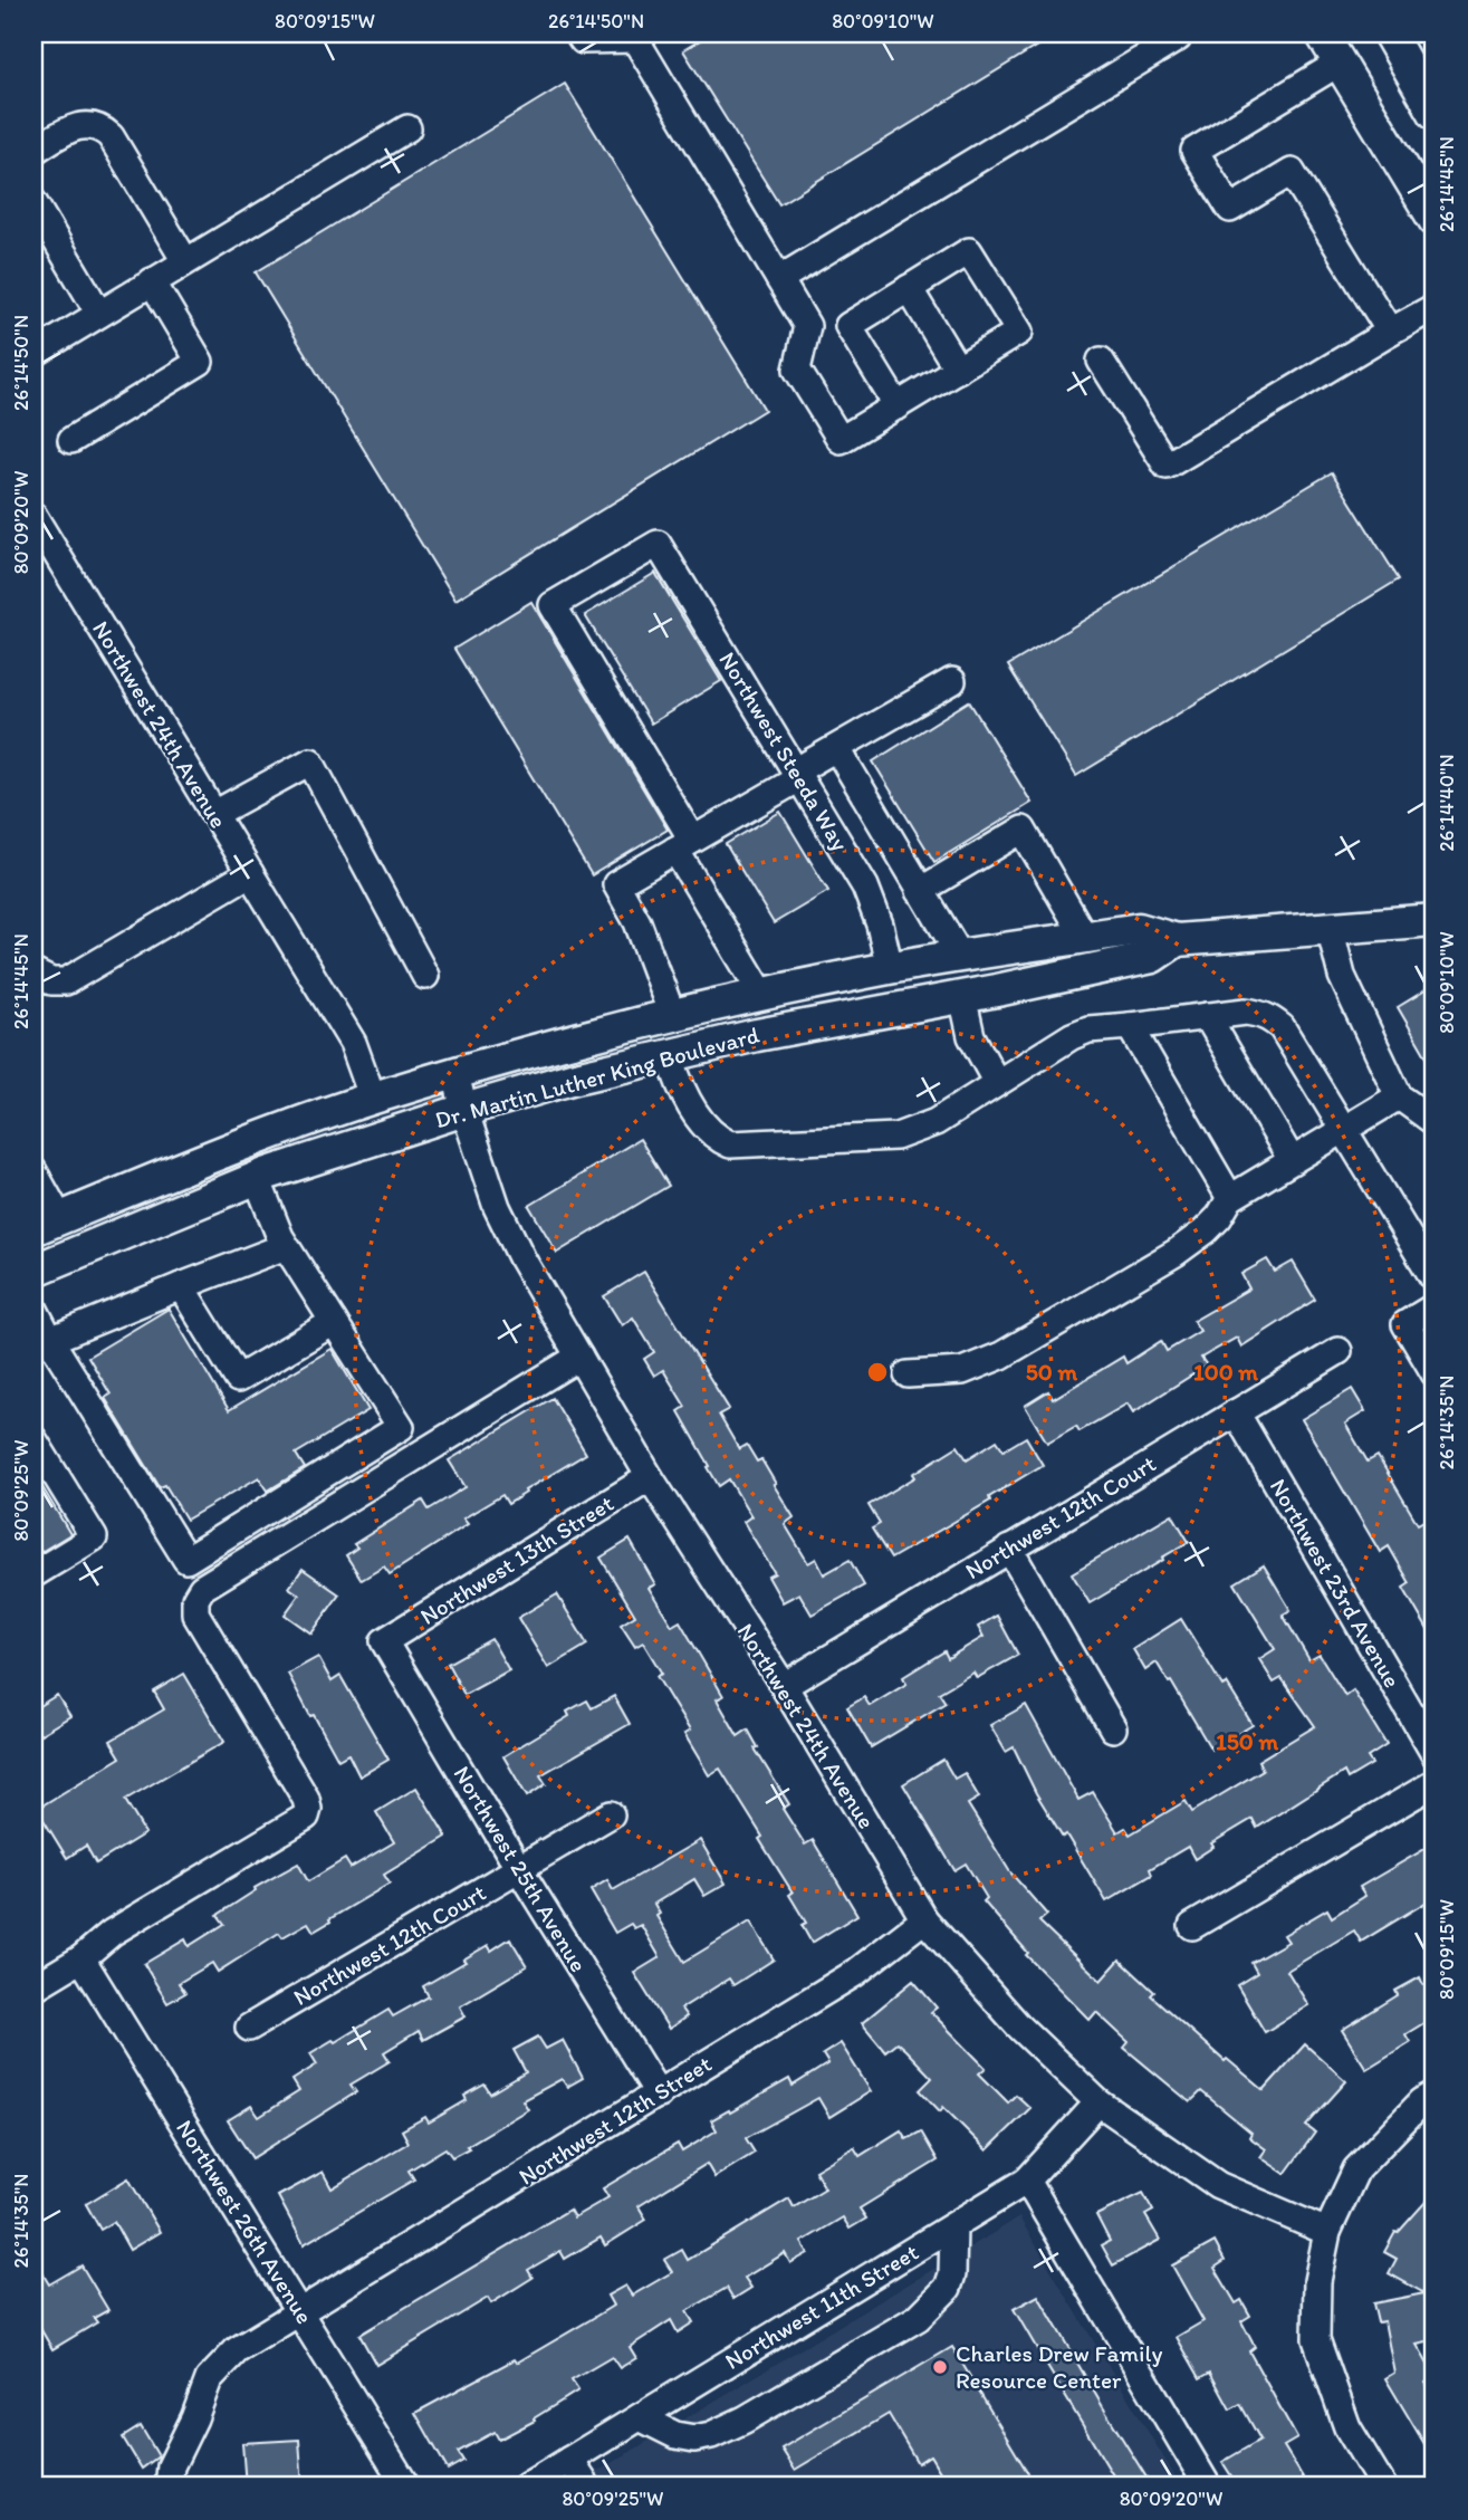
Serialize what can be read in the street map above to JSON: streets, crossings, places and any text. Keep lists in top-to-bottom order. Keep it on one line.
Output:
{"streets":{"main road":["Dr. Martin Luther King Boulevard"],"street":["Northwest 24th Avenue","Northwest Steeda Way","Northwest 12th Court","Northwest 13th Street","Northwest 23rd Avenue","Northwest 25th Avenue","Northwest 12th Street","Northwest 26th Avenue","Northwest 11th Street"]},"crossings":[["Northwest 24th Avenue","Dr. Martin Luther King Boulevard"],["Northwest 24th Avenue","Northwest 12th Court"],["Northwest 24th Avenue","Northwest 13th Street"],["Northwest 24th Avenue","Northwest 12th Street"],["Northwest 24th Avenue","Northwest 11th Street"],["Northwest Steeda Way","Dr. Martin Luther King Boulevard"],["Northwest 12th Court","Northwest 23rd Avenue"],["Northwest 12th Court","Northwest 25th Avenue"],["Northwest 13th Street","Northwest 25th Avenue"],["Northwest 25th Avenue","Northwest 12th Street"],["Northwest 12th Street","Northwest 26th Avenue"]],"places":["Charles Drew Family Resource Center"],"coordinates":["80°09'15\"W","26°14'50\"N","80°09'10\"W","26°14'45\"N","80°09'20\"W","26°14'40\"N","26°14'35\"N","80°09'25\"W"],"rings":["50 m","100 m","150 m"]}
